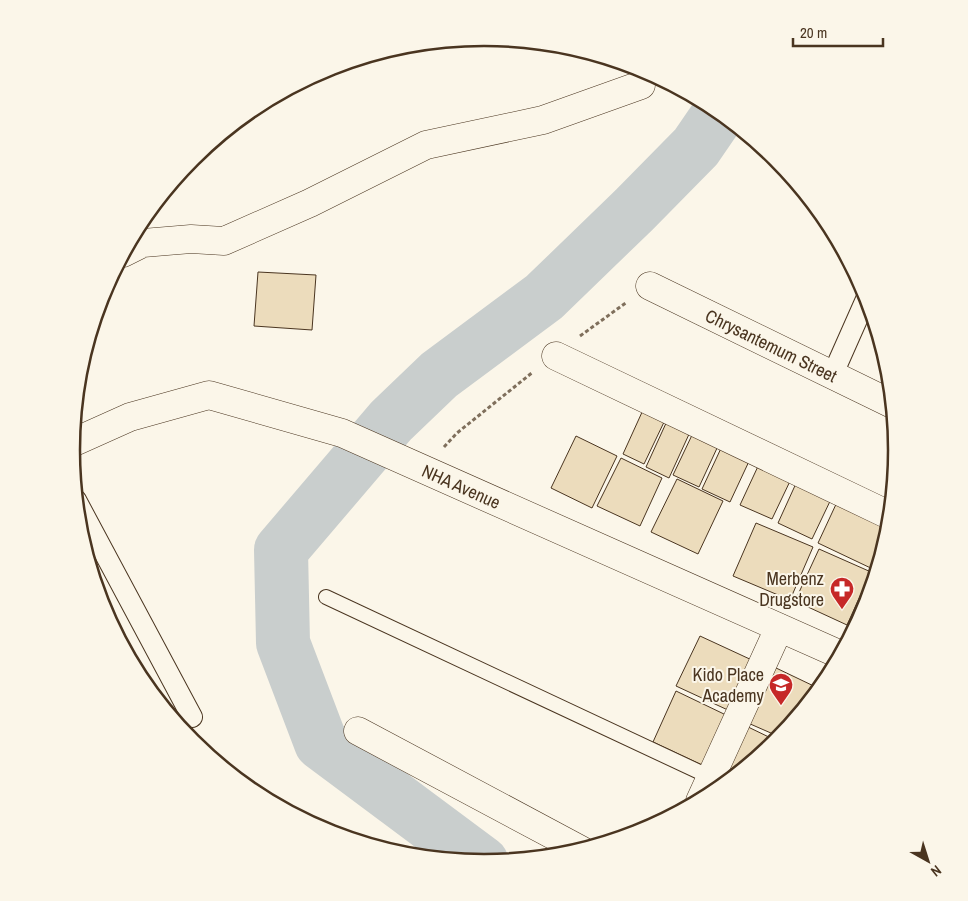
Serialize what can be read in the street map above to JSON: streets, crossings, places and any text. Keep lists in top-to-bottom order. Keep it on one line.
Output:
{"streets":{"street":["Chrysantemum Street","NHA Avenue"]},"places":{"pharmacy":["Merbenz Drugstore"],"school or university":["Kido Place Academy"]},"scale_bar":"20 m","north":"bottom right"}
